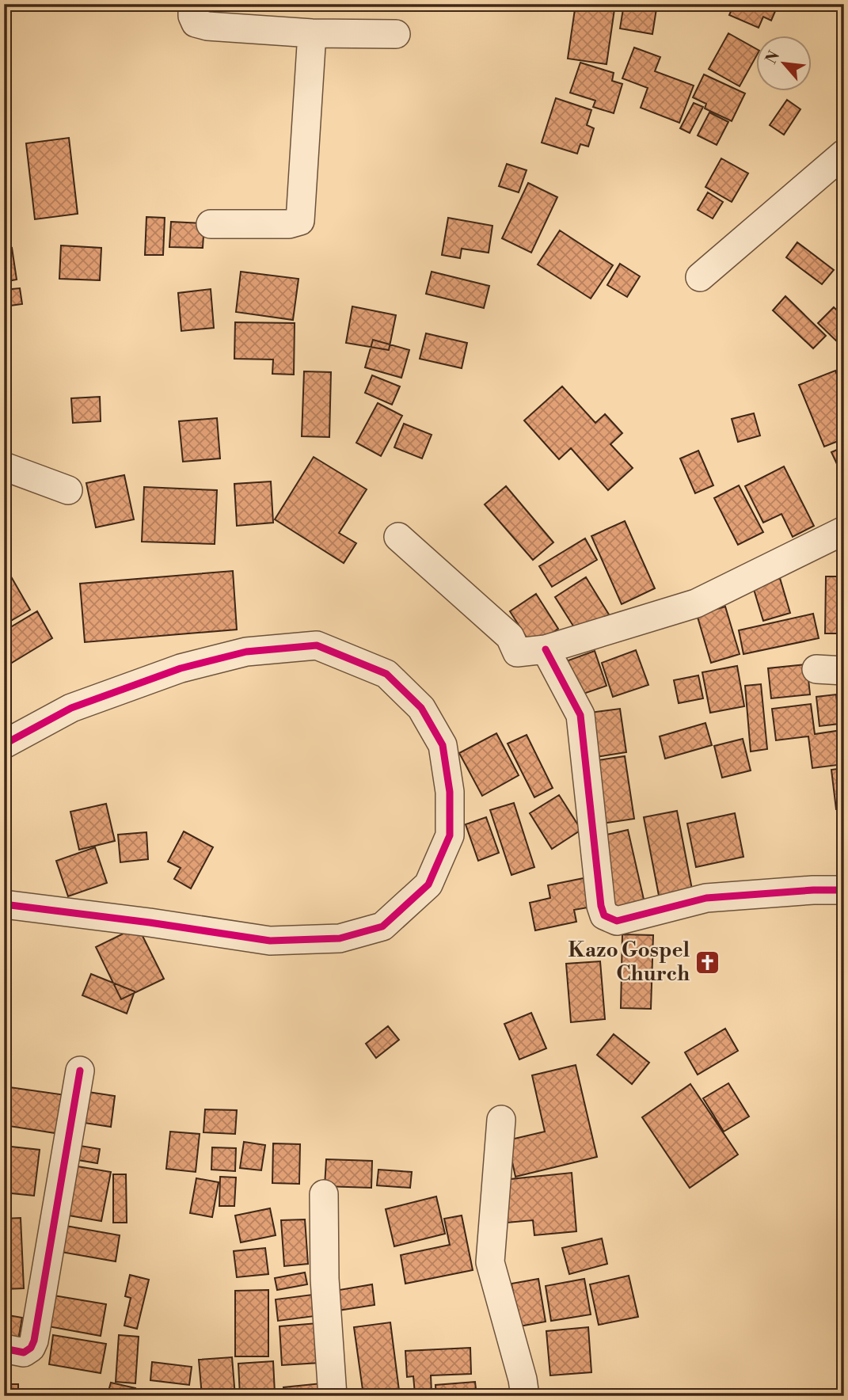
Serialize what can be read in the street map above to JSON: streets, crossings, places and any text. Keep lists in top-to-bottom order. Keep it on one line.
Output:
{"places":{"church":["Kazo Gospel Church"]},"north":"top left"}
